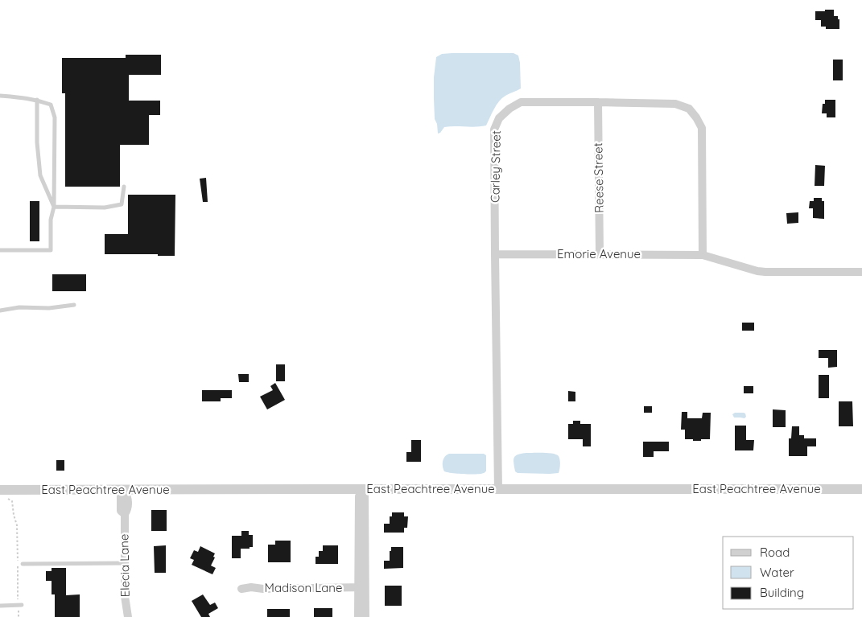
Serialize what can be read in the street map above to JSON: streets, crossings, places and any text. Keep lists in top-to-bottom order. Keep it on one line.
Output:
{"streets":{"street":["Carley Street","Reese Street","Emorie Avenue","East Peachtree Avenue","Elecia Lane","Madison Lane"]},"crossings":[["Carley Street","Reese Street"],["Carley Street","Emorie Avenue"],["Carley Street","East Peachtree Avenue"],["Reese Street","Emorie Avenue"],["East Peachtree Avenue","Elecia Lane"]],"legend":["Road","Water","Building"]}
